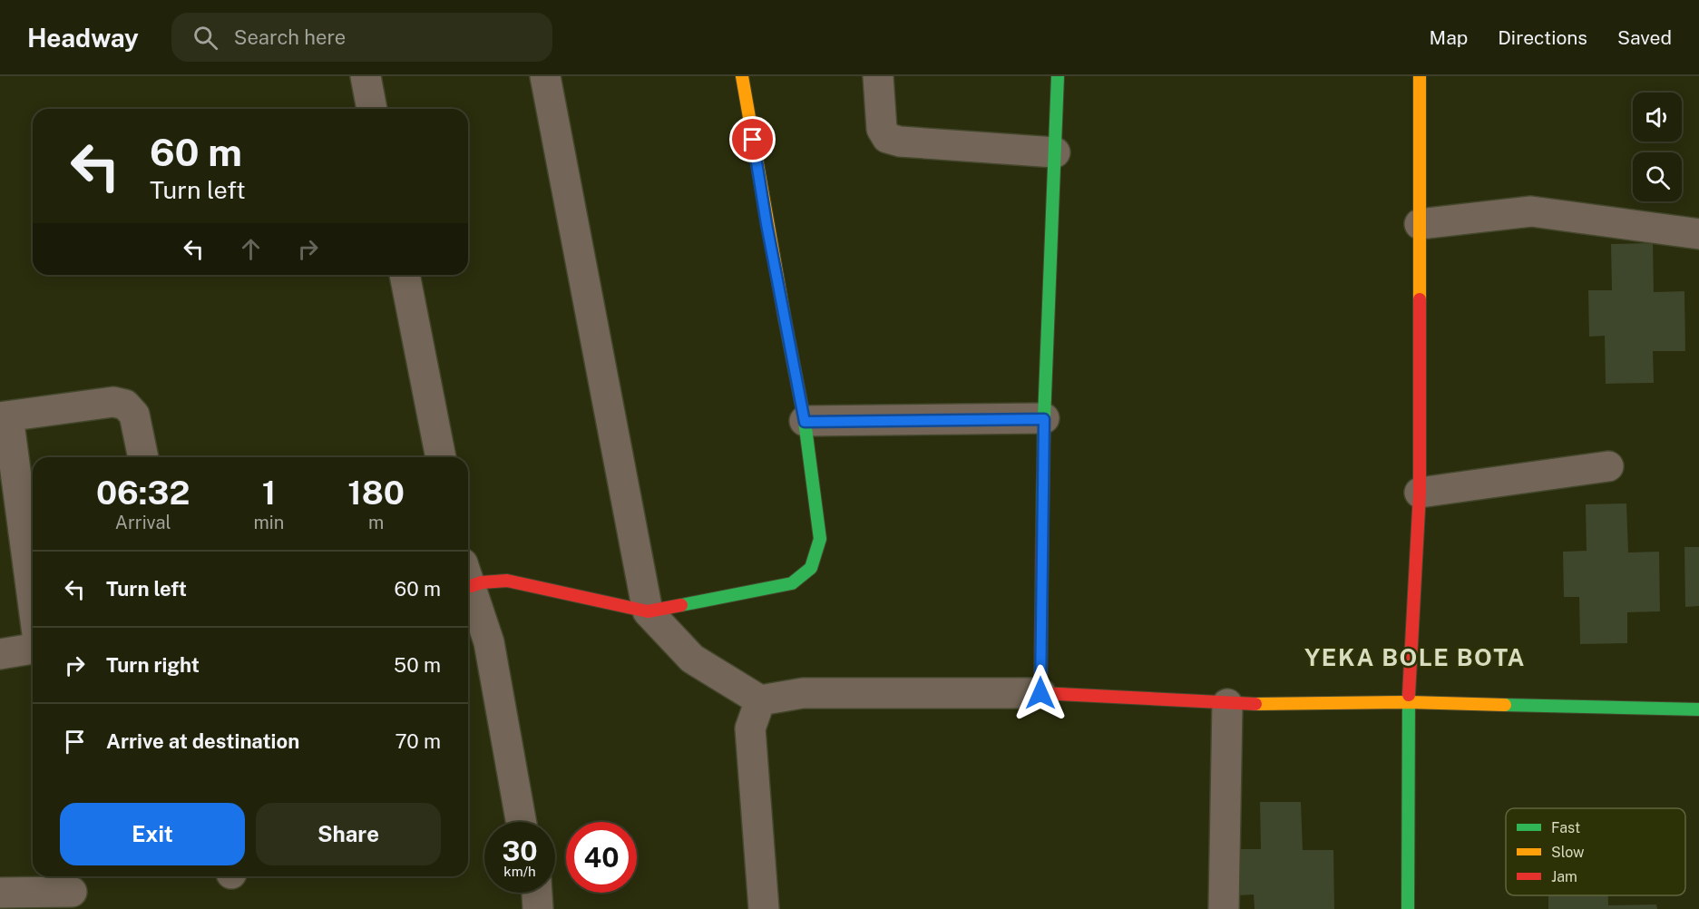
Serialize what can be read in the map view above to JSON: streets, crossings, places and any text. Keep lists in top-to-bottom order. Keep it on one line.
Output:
{"districts":["YEKA BOLE BOTA"],"legend":["Fast","Slow","Jam"],"page":{"header":"Headway","search":"Search here","nav":["Map","Directions","Saved"],"turn":["60 m","Turn left"],"eta":["06:32","Arrival","1","min","180","m"],"list":[{"name":"Turn left","value":"60 m"},{"name":"Turn right","value":"50 m"},{"name":"Arrive at destination","value":"70 m"}],"buttons":["Exit","Share"],"speed":"30 km/h","limit":"40"}}
